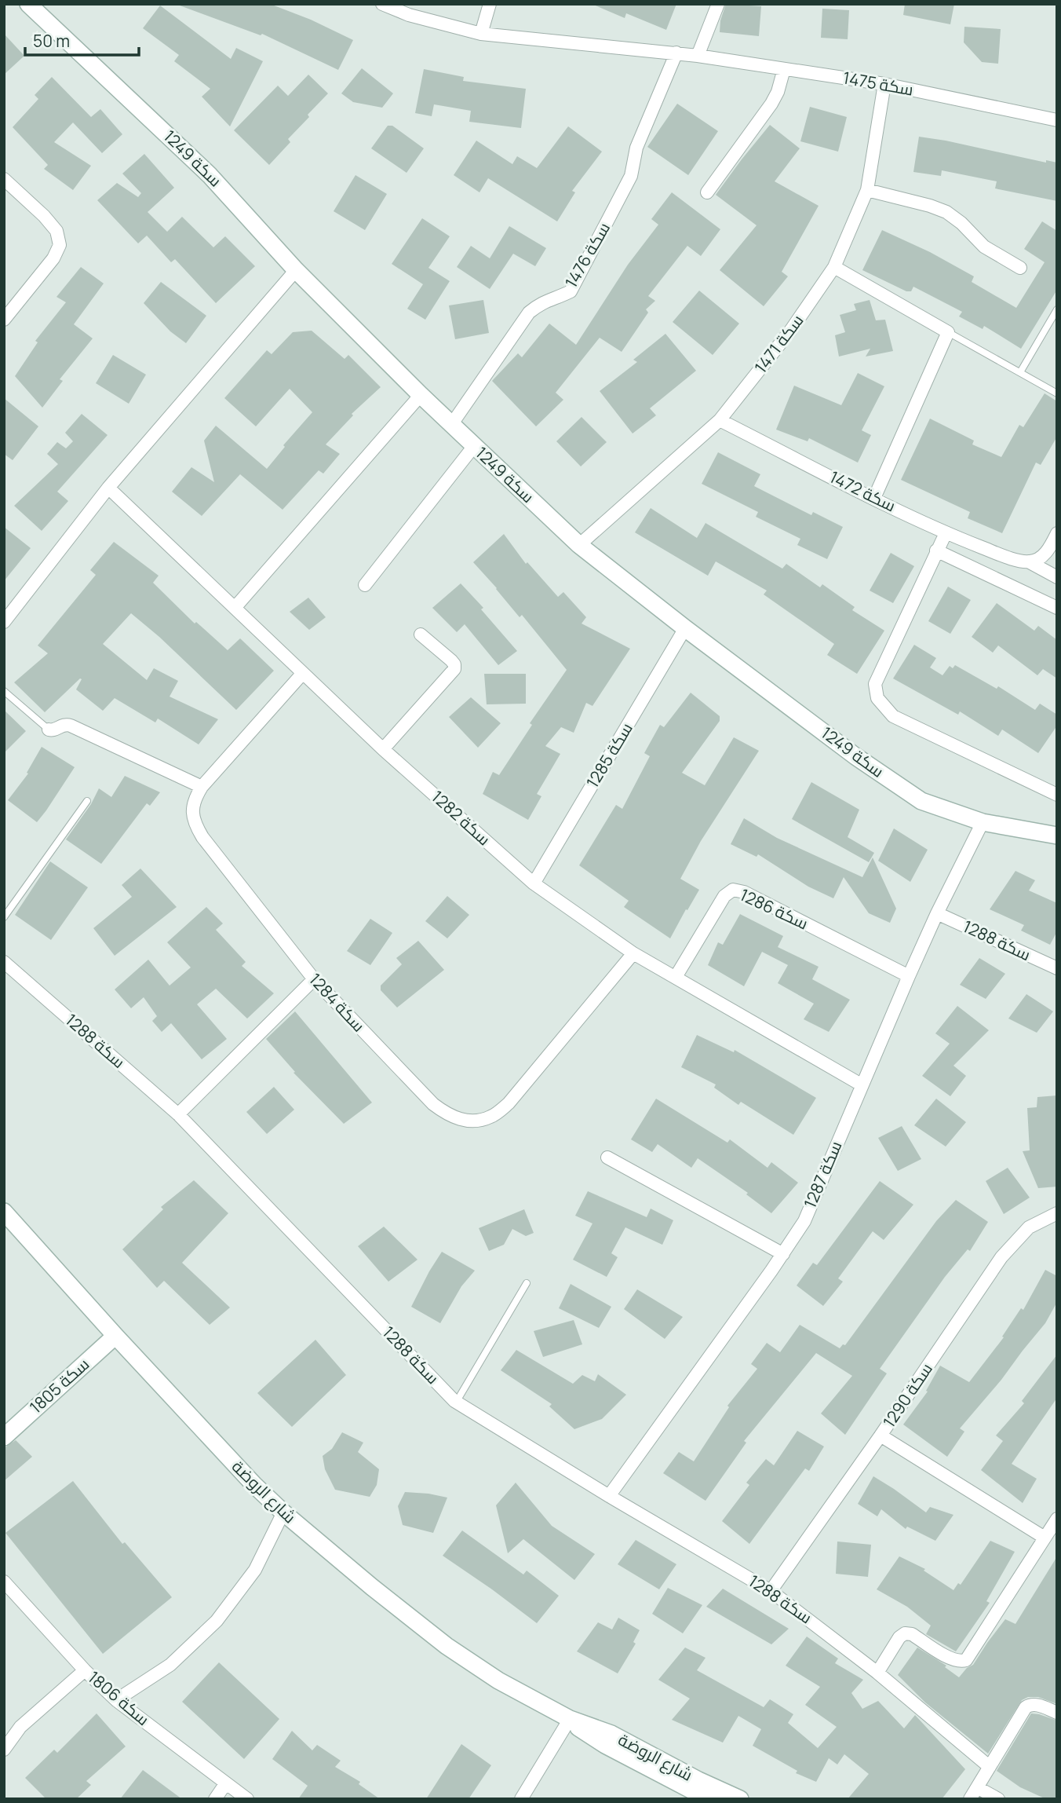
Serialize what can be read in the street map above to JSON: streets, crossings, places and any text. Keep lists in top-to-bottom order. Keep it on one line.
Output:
{"streets":{"street":["سكة 1475","سكة 1249","سكة 1476","سكة 1471","سكة 1472","سكة 1285","سكة 1282","سكة 1286","سكة 1288","سكة 1284","سكة 1287","سكة 1805","سكة 1290","شارع الروضة","سكة 1806"]},"crossings":[["سكة 1475","سكة 1476"],["سكة 1475","سكة 1471"],["سكة 1249","سكة 1476"],["سكة 1249","سكة 1471"],["سكة 1249","سكة 1285"],["سكة 1249","سكة 1287"],["سكة 1471","سكة 1472"],["سكة 1285","سكة 1282"],["سكة 1282","سكة 1286"],["سكة 1282","سكة 1284"],["سكة 1282","سكة 1287"],["سكة 1286","سكة 1287"],["سكة 1288","سكة 1287"],["سكة 1288","سكة 1290"],["سكة 1805","شارع الروضة"]],"scale_bar":"50 m"}
